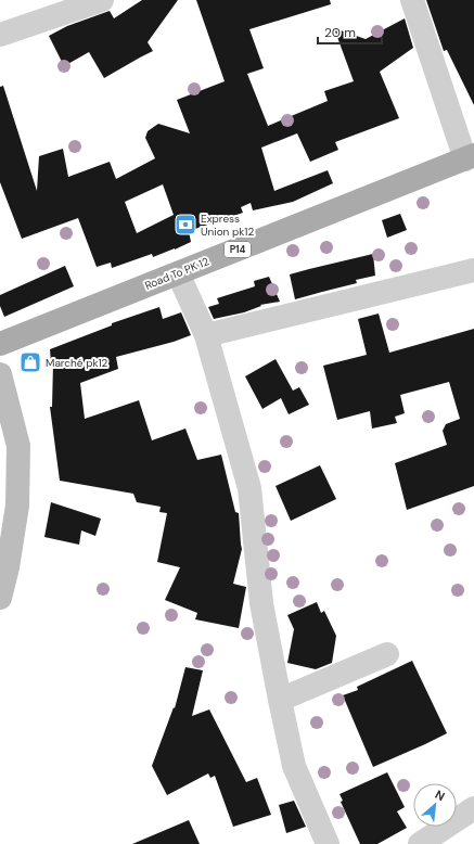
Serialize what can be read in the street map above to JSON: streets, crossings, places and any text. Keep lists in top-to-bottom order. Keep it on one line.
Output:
{"streets":{"main road":["P14","Road To PK 12"]},"places":{"bank":["Express Union pk12"],"shop":["Marché pk12"]},"scale_bar":"20 m","north":"top right"}
